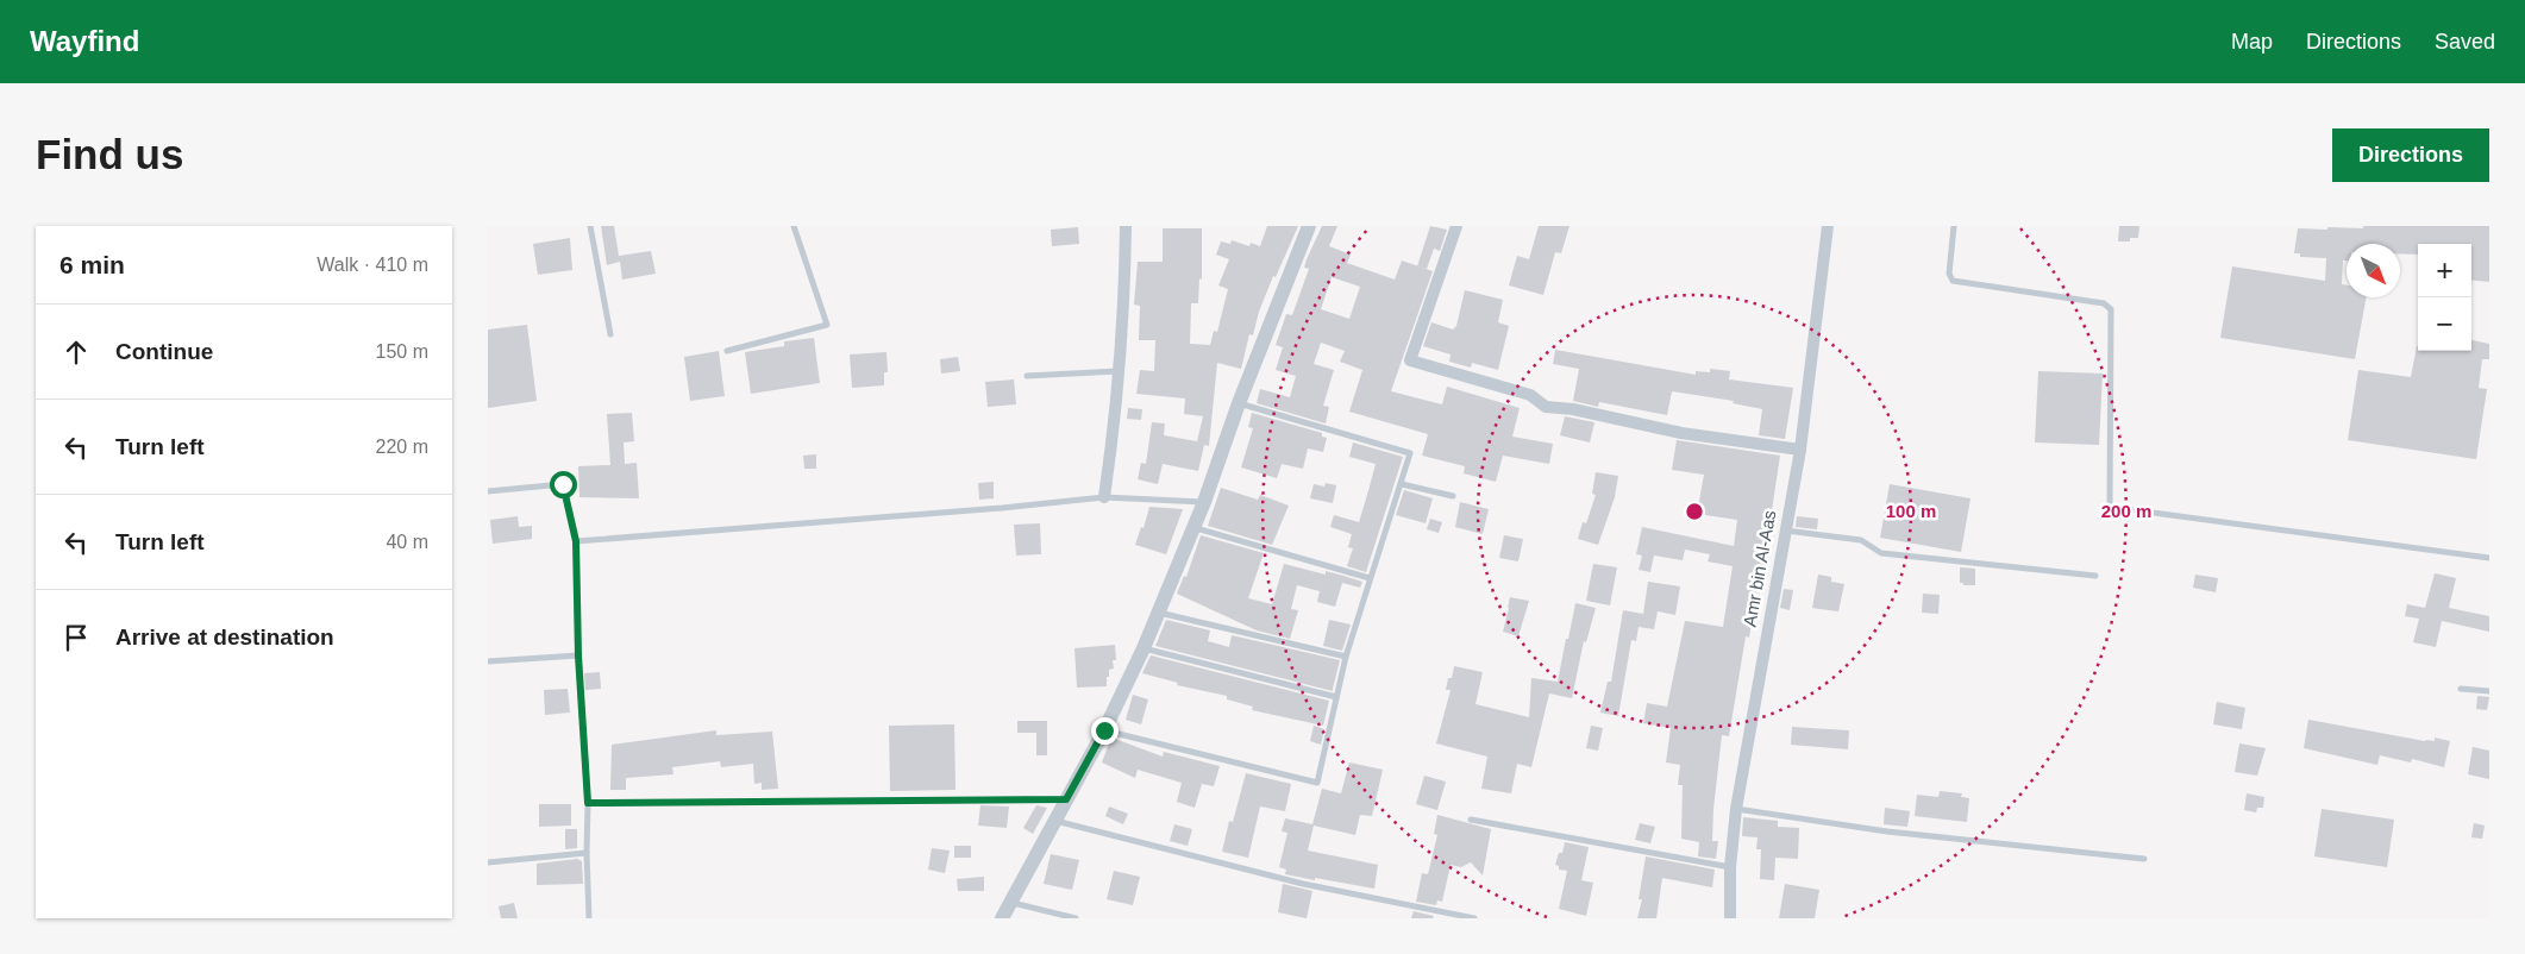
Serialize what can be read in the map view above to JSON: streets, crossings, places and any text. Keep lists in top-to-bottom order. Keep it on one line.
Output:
{"streets":{"street":["Amr bin Al-Aas"]},"north":"bottom right","page":{"header":"Wayfind","nav":["Map","Directions","Saved"],"buttons":"Directions","title":"Find us","heading":["6 min","Walk · 410 m"],"map_buttons":["+","−"],"list":[["Continue","150 m"],["Turn left","220 m"],["Turn left","40 m"],"Arrive at destination"]},"rings":["100 m","200 m"]}
